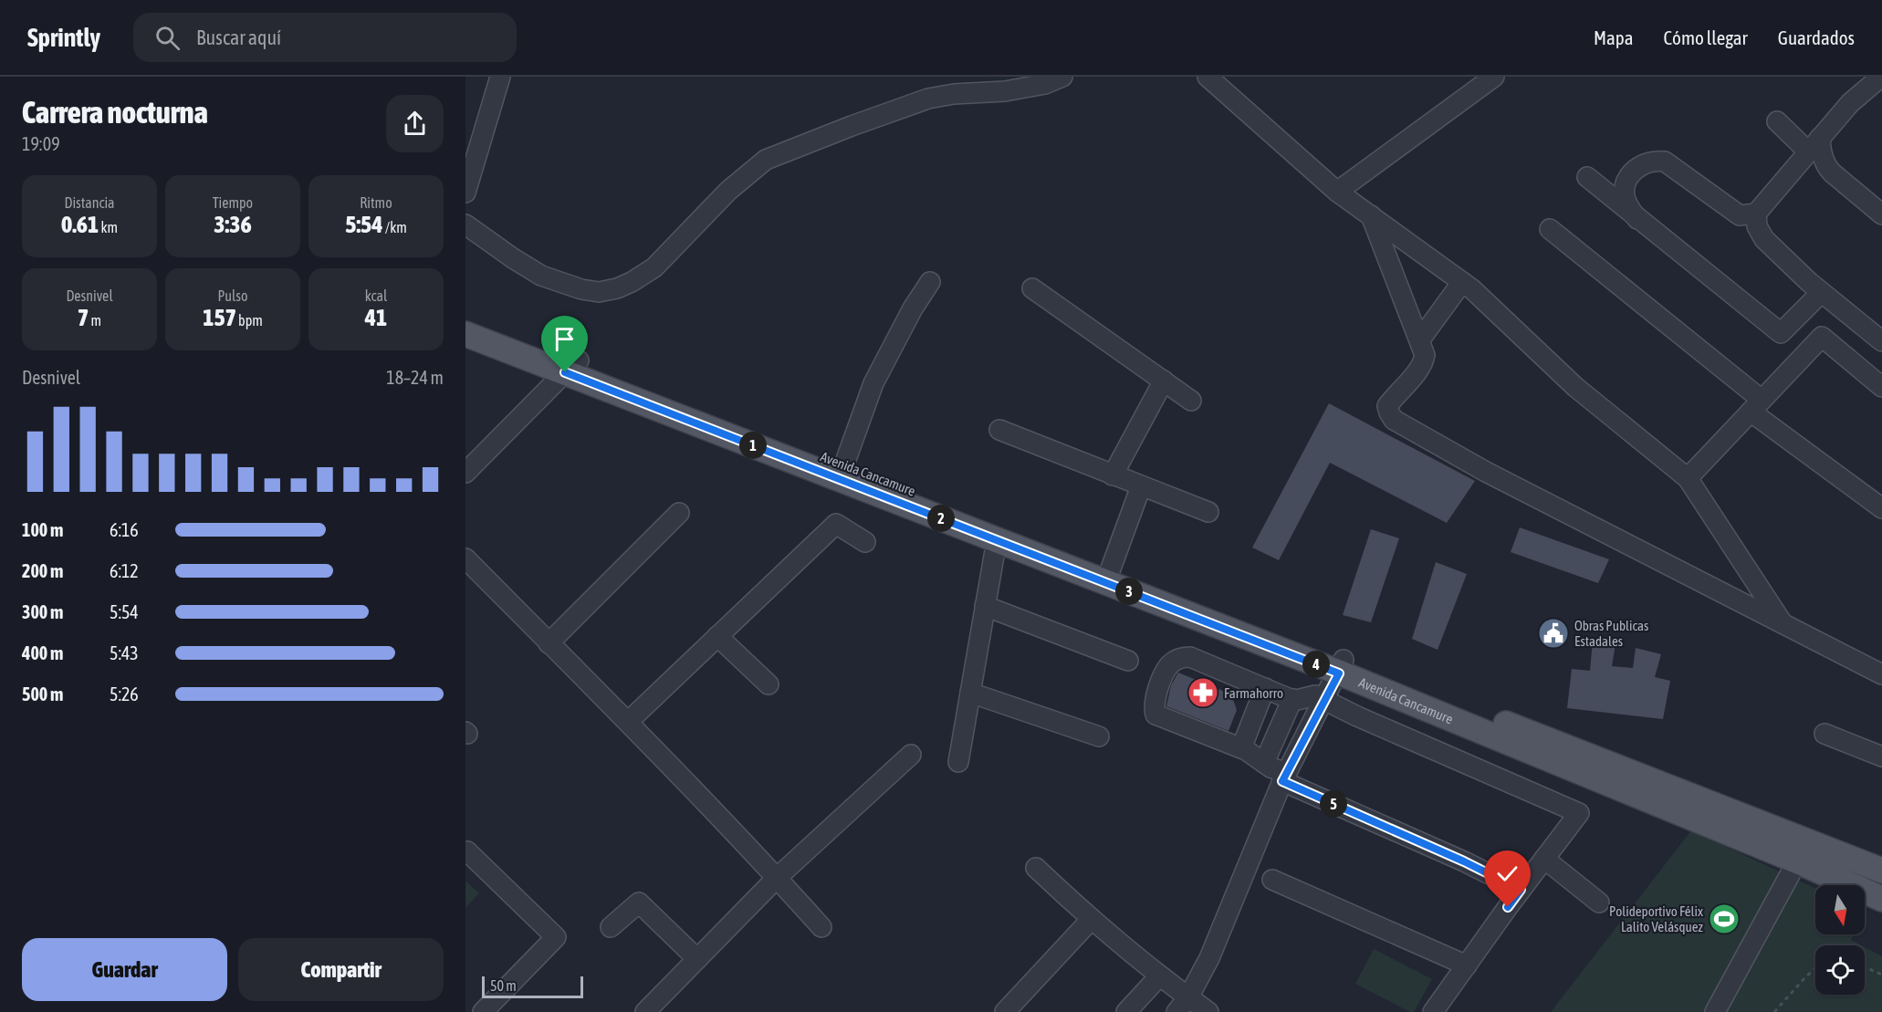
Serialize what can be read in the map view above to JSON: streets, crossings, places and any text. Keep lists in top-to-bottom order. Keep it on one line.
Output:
{"streets":{"main road":["Avenida Cancamure"]},"places":{"public building":["Obras Publicas Estadales"],"pharmacy":["Farmahorro"],"sports":["Polideportivo Félix Lalito Velásquez"]},"scale_bar":"50 m","north":"bottom","page":{"header":"Sprintly","search":"Buscar aquí","nav":["Mapa","Cómo llegar","Guardados"],"heading":["Carrera nocturna","19:09"],"stats":[["Distancia","0.61 km"],["Tiempo","3:36"],["Ritmo","5:54 /km"],["Desnivel","7 m"],["Pulso","157 bpm"],["kcal","41"]],"chart":["Desnivel","18–24 m"],"pins":["1","2","3","4","5"],"list":[{"name":"100 m","note":"6:16"},{"name":"200 m","note":"6:12"},{"name":"300 m","note":"5:54"},{"name":"400 m","note":"5:43"},{"name":"500 m","note":"5:26"}],"buttons":["Guardar","Compartir"],"scale":"50 m"}}
